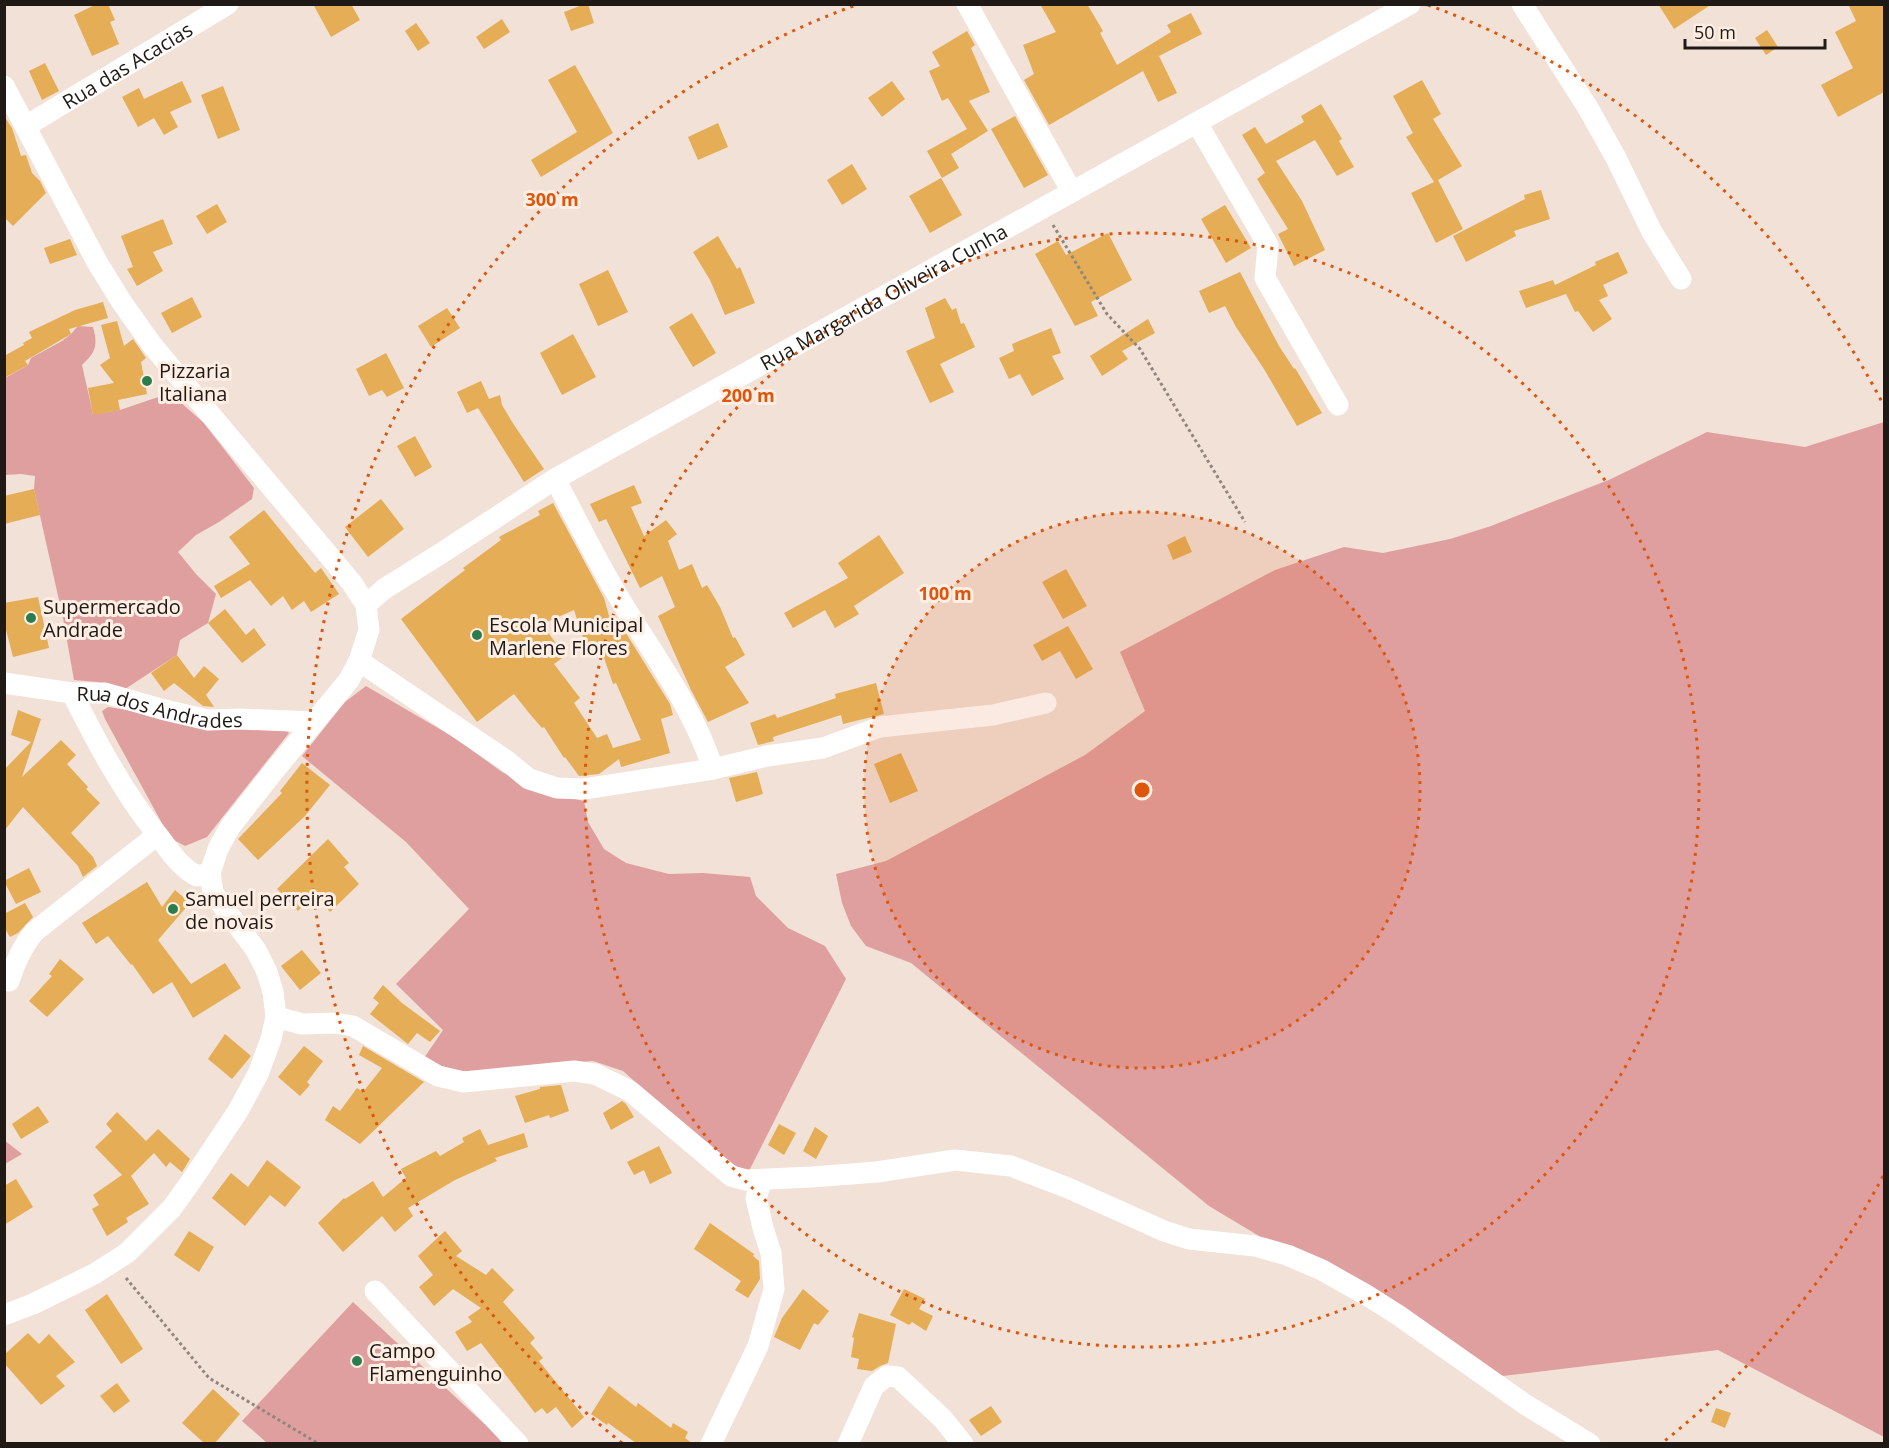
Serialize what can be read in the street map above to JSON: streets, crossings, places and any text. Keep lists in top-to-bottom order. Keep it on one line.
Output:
{"streets":{"street":["Rua das Acacias","Rua Margarida Oliveira Cunha","Rua dos Andrades"]},"places":["Pizzaria Italiana","Supermercado Andrade","Escola Municipal Marlene Flores","Samuel perreira de novais","Campo Flamenguinho"],"scale_bar":"50 m","rings":["300 m","200 m","100 m"]}
